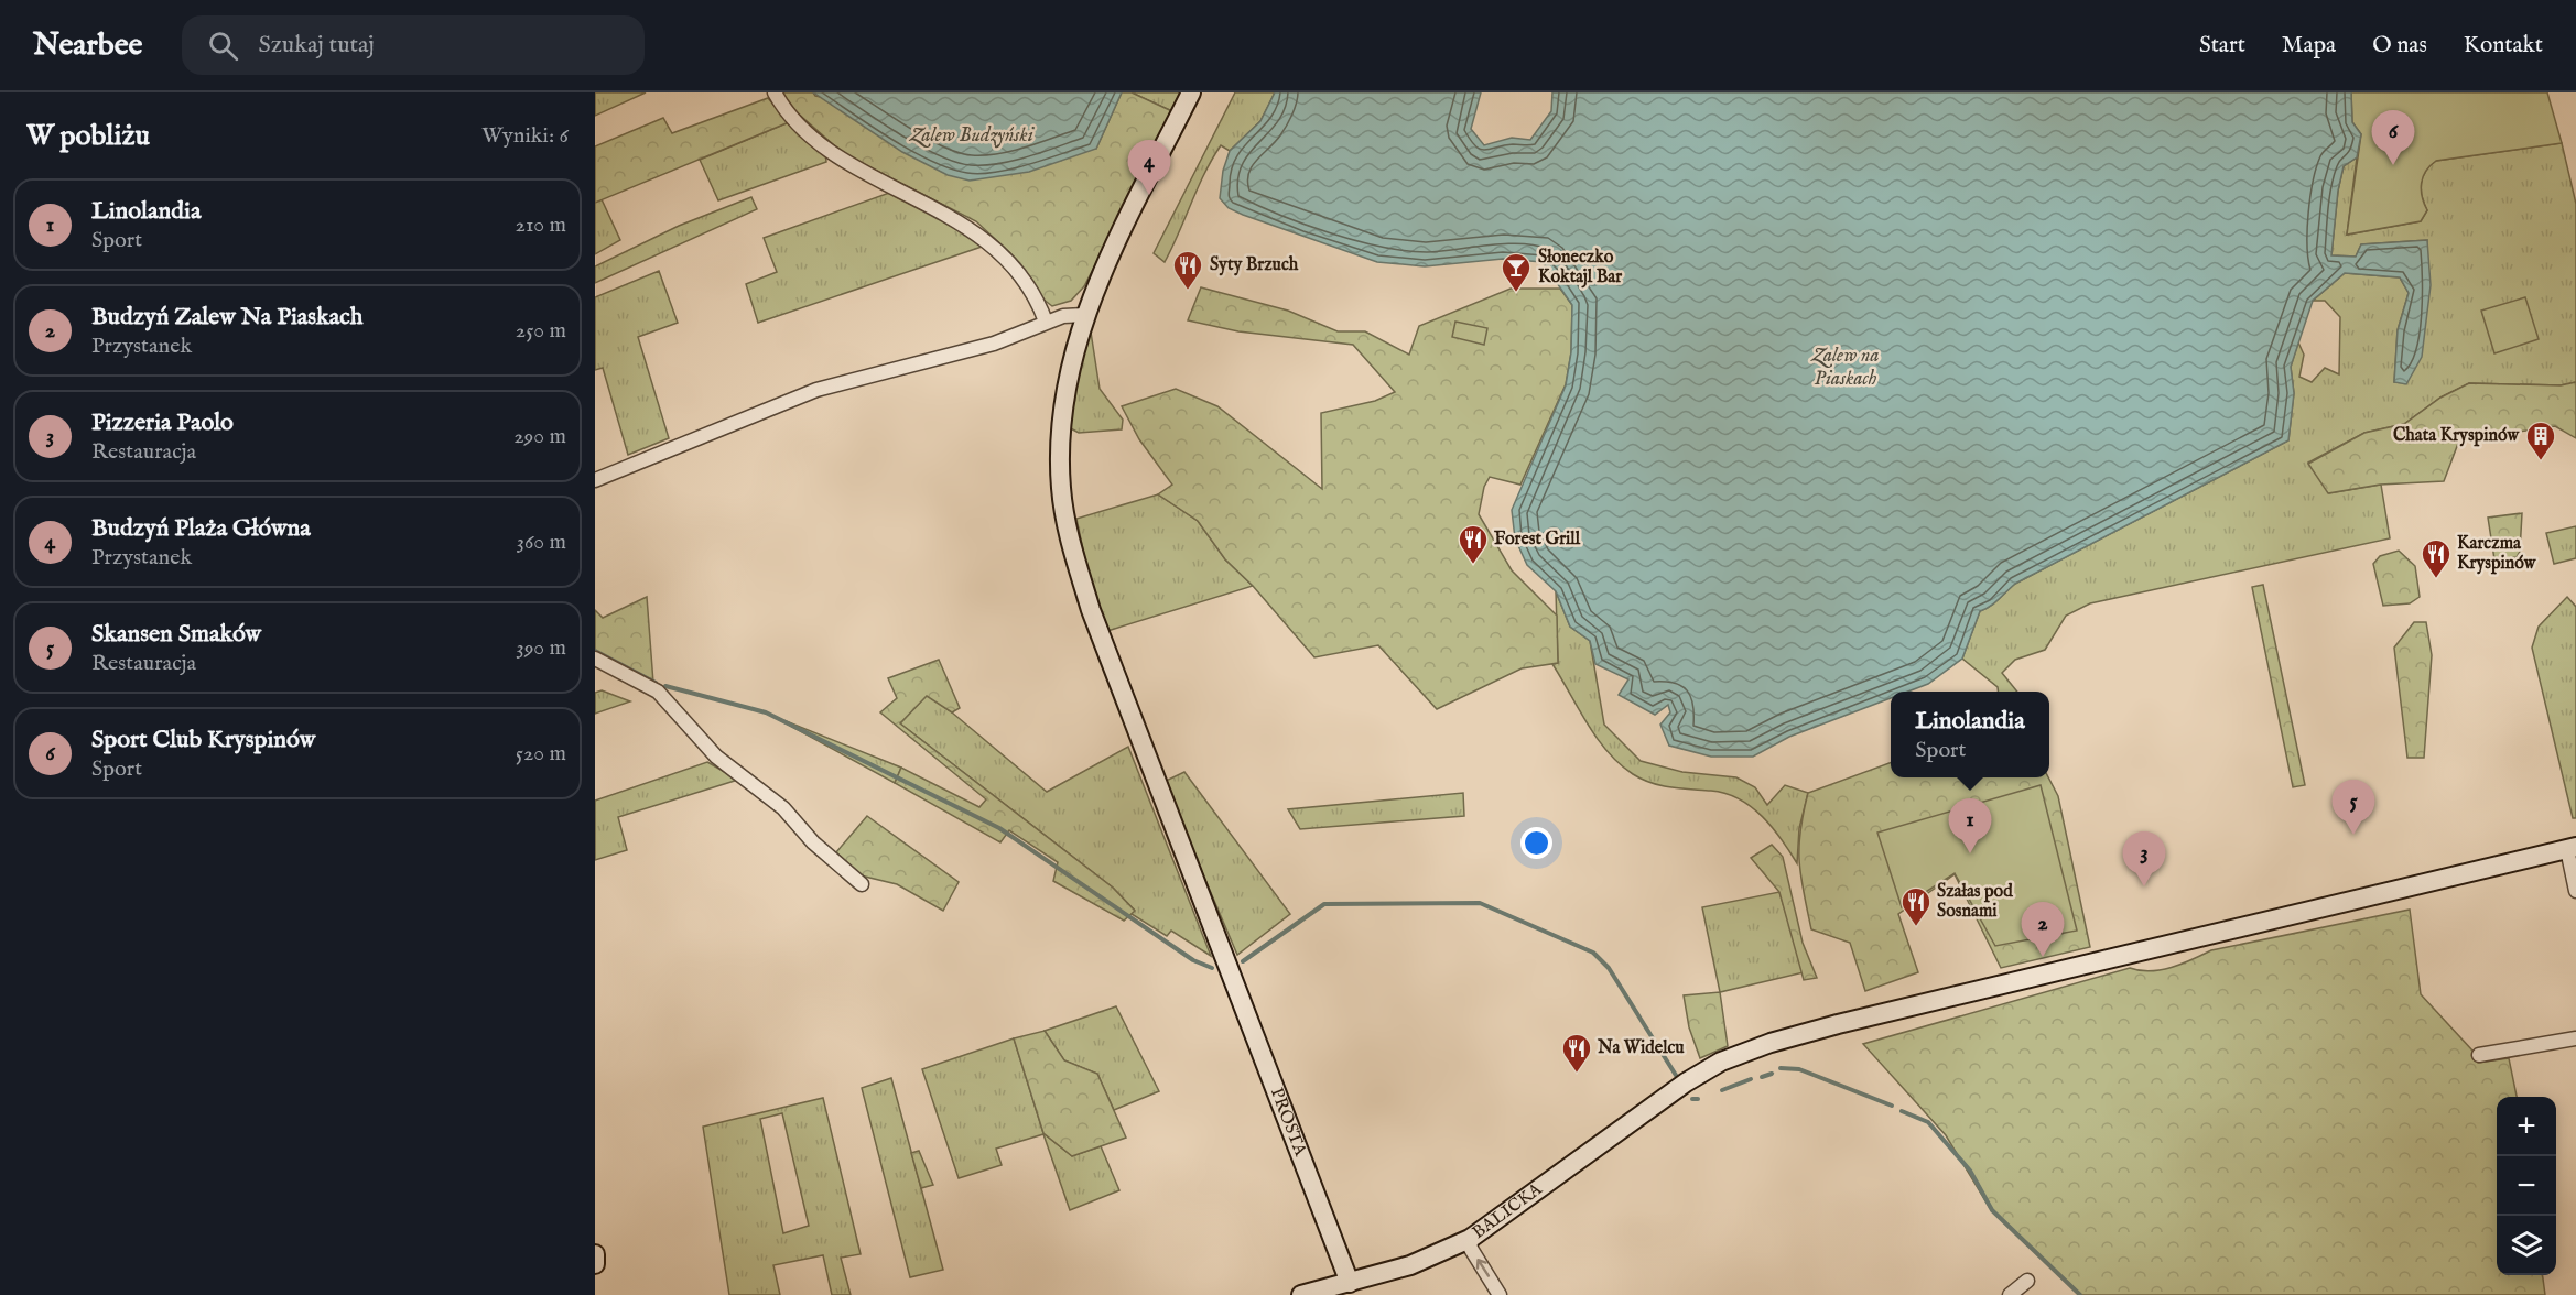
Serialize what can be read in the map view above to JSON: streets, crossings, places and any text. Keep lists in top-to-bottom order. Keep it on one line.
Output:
{"streets":{"main road":["PROSTA","BALICKA"]},"crossings":[["PROSTA","BALICKA"]],"water":["Zalew Budzyński","Zalew na Piaskach"],"places":{"restaurant":["Syty Brzuch","Forest Grill","Karczma Kryspinów","Szałas pod Sosnami","Na Widelcu"],"bar":["Słoneczko Koktajl Bar"],"building":["Chata Kryspinów"]},"page":{"header":"Nearbee","search":"Szukaj tutaj","nav":["Start","Mapa","O nas","Kontakt"],"heading":["W pobliżu","Wyniki: 6"],"pins":["6","4","5","1","3","2"],"list":[{"mark":"1","name":"Linolandia","note":"Sport","value":"210 m"},{"mark":"2","name":"Budzyń Zalew Na Piaskach","note":"Przystanek","value":"250 m"},{"mark":"3","name":"Pizzeria Paolo","note":"Restauracja","value":"290 m"},{"mark":"4","name":"Budzyń Plaża Główna","note":"Przystanek","value":"360 m"},{"mark":"5","name":"Skansen Smaków","note":"Restauracja","value":"390 m"},{"mark":"6","name":"Sport Club Kryspinów","note":"Sport","value":"520 m"}],"popup":["Linolandia","Sport"],"map_buttons":["+","−"]}}
